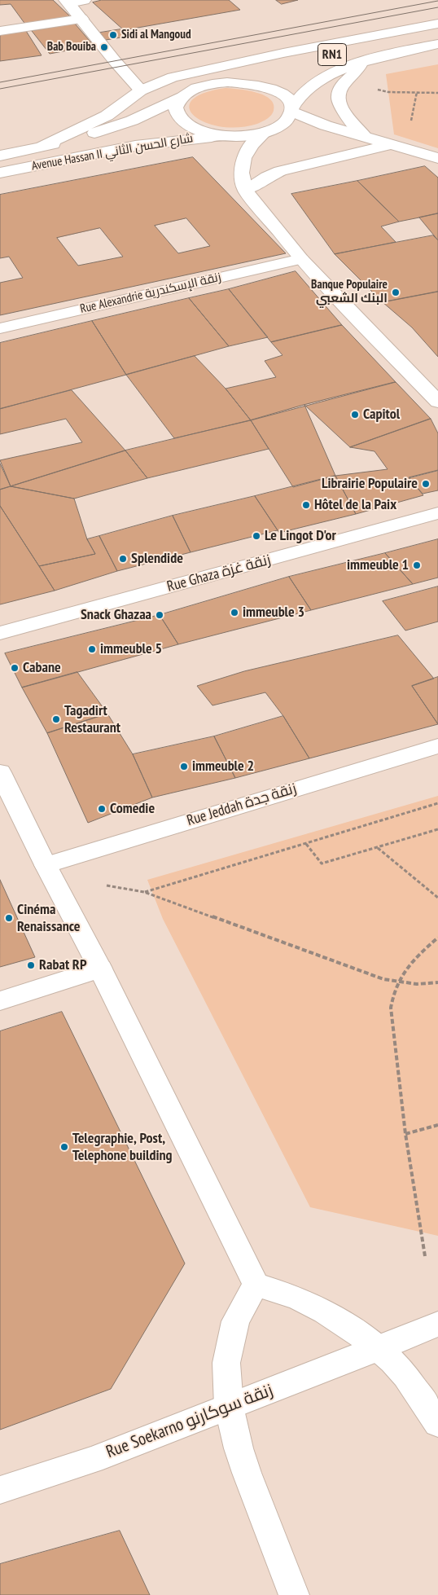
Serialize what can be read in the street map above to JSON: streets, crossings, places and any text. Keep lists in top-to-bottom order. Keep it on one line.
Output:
{"streets":{"main road":["RN1","Avenue Hassan II شارع الحسن الثاني","Rue Alexandrie زنقة الإسكندرية","Rue Ghaza زنقة غزة","Rue Jeddah زنقة جدة","Rue Soekarno زنقة سوكارنو"]},"crossings":[["RN1","Avenue Hassan II شارع الحسن الثاني"]],"places":["Sidi al Mangoud","Bab Bouiba","Banque Populaire البنك الشعبي","Capitol","Librairie Populaire","Hôtel de la Paix","Le Lingot D'or","Splendide","immeuble 1","immeuble 3","Snack Ghazaa","immeuble 5","Cabane","Tagadirt Restaurant","immeuble 2","Comedie","Cinéma Renaissance","Rabat RP","Telegraphie, Post, Telephone building"]}
